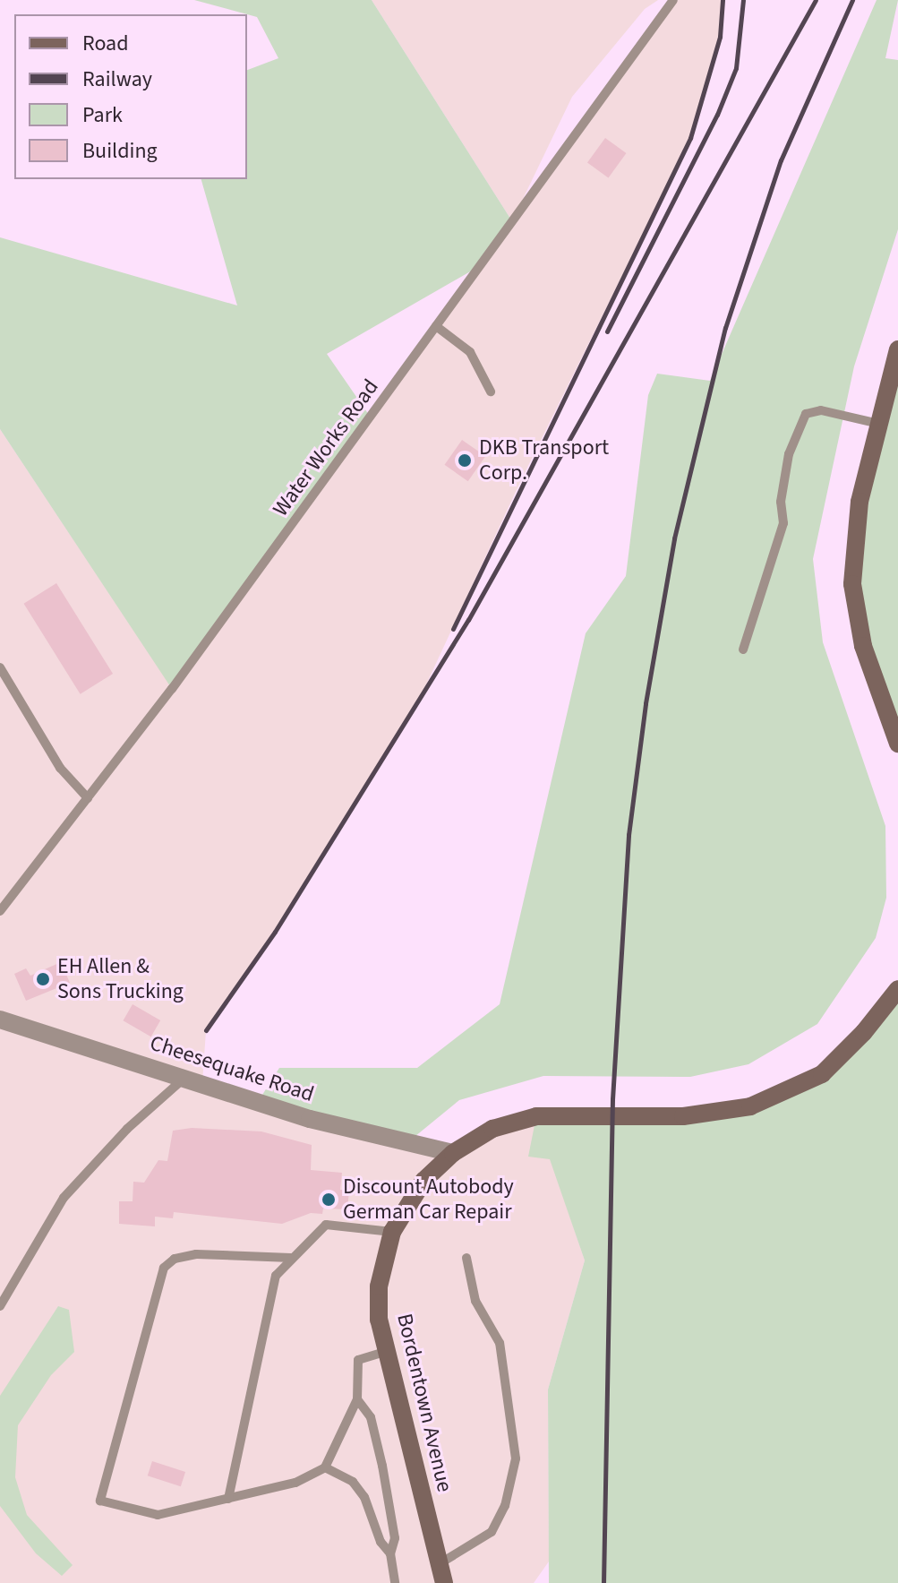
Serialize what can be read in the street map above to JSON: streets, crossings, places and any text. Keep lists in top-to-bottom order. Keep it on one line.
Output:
{"streets":{"main road":["Bordentown Avenue"],"street":["Cheesequake Road"],"lane":["Water Works Road"]},"crossings":[["Cheesequake Road","Bordentown Avenue"]],"places":["DKB Transport Corp.","EH Allen & Sons Trucking","Discount Autobody German Car Repair"],"legend":["Road","Railway","Park","Building"]}
